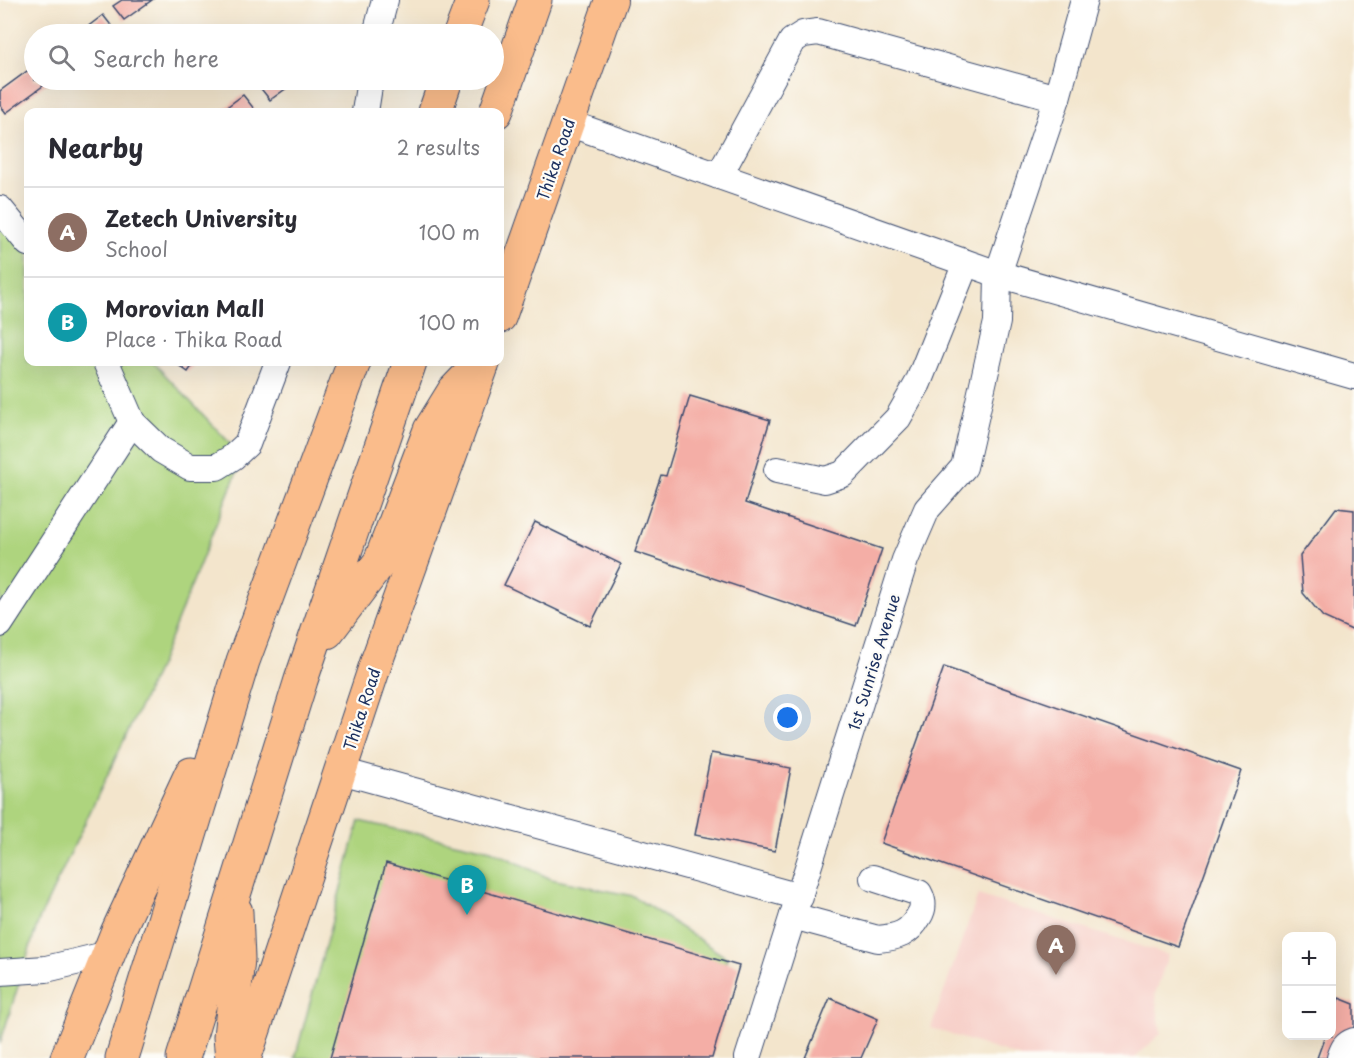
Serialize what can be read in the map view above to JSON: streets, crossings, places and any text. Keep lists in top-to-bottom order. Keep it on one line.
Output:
{"streets":{"main road":["Thika Road"],"street":["1st Sunrise Avenue"]},"page":{"search":"Search here","heading":["Nearby","2 results"],"list":[{"mark":"A","name":"Zetech University","note":"School","value":"100 m"},{"mark":"B","name":"Morovian Mall","note":"Place · Thika Road","value":"100 m"}],"pins":["B","A"],"map_buttons":["+","−"]}}
